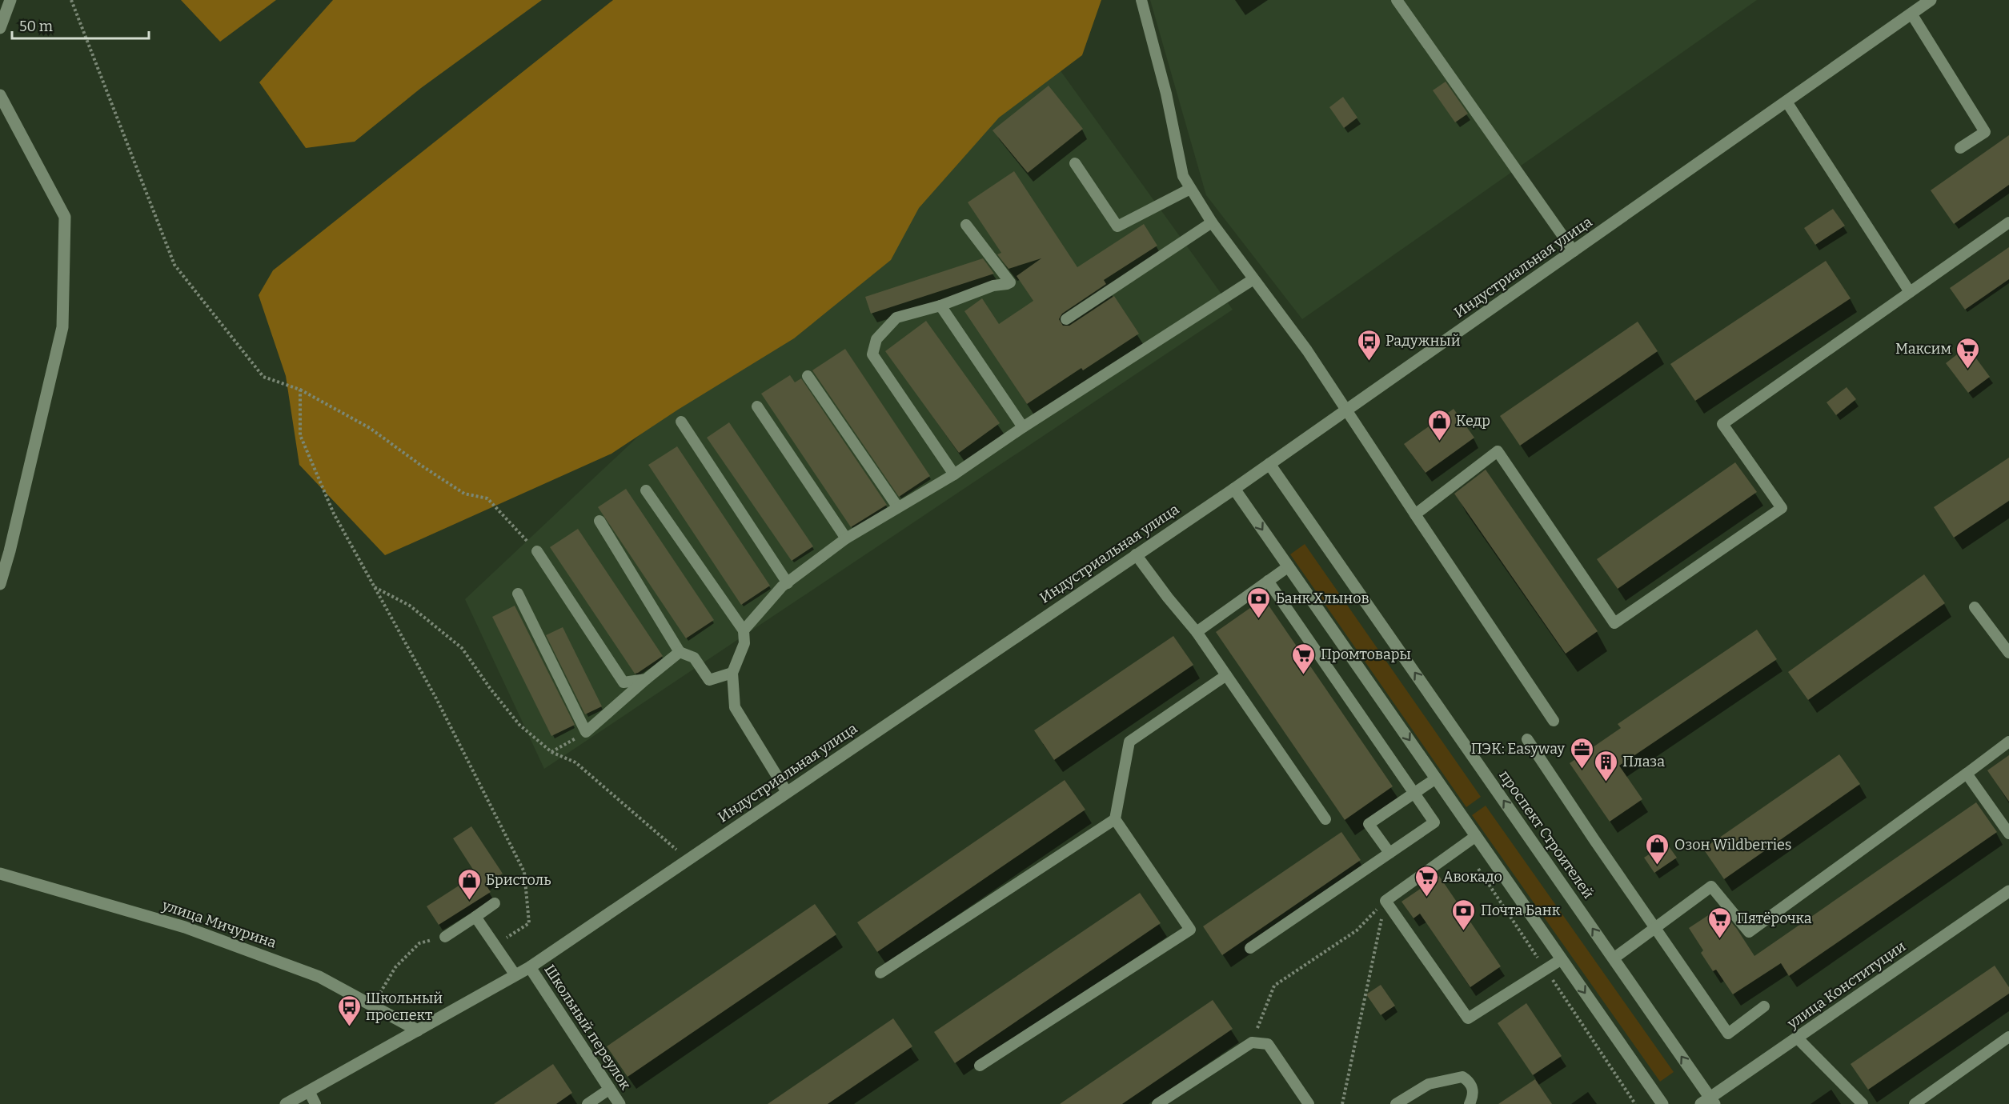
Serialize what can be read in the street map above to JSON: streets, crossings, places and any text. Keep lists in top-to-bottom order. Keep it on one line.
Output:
{"streets":{"street":["Индустриальная улица","проспект Строителей","улица Мичурина","улица Конституции","Школьный переулок"]},"crossings":[["Индустриальная улица","проспект Строителей"],["Индустриальная улица","улица Мичурина"],["Индустриальная улица","Школьный переулок"],["проспект Строителей","улица Конституции"]],"places":{"bus stop":["Радужный","Школьный проспект"],"supermarket":["Максим","Промтовары","Авокадо","Пятёрочка"],"shop":["Кедр","Озон Wildberries","Бристоль"],"bank":["Банк Хлынов","Почта Банк"],"office":["ПЭК: Easyway"],"building":["Плаза"]},"scale_bar":"50 m"}
